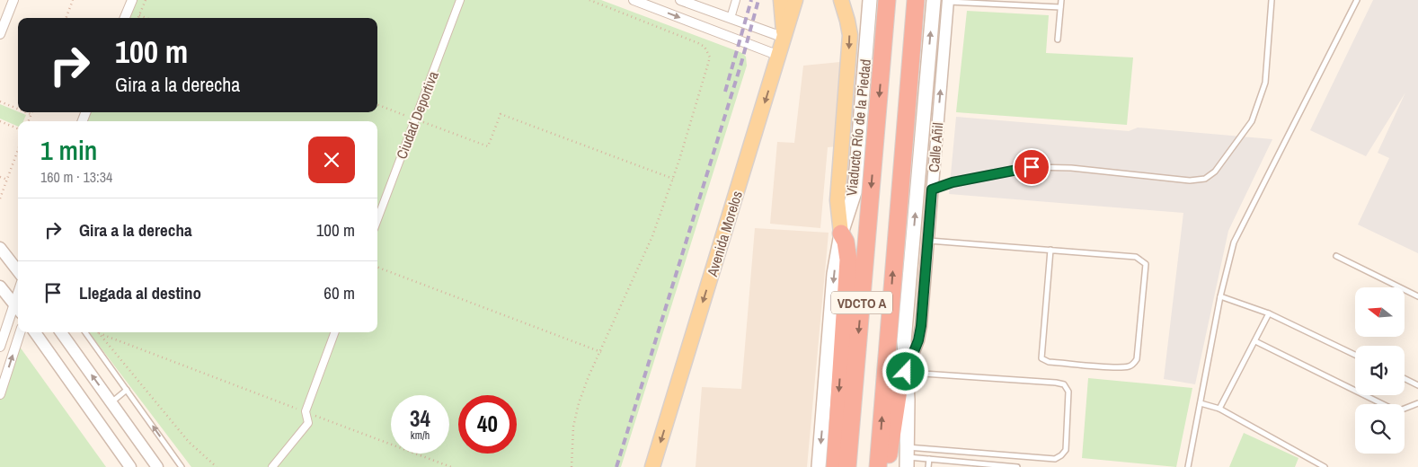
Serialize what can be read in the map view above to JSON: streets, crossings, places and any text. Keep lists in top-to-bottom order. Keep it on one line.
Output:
{"streets":{"highway":["Viaducto Río de la Piedad","VDCTO A"],"main road":["Avenida Morelos"],"street":["Ciudad Deportiva","Calle Añil"]},"one_way":["Calle Añil"],"north":"left","page":{"turn":["100 m","Gira a la derecha"],"heading":["1 min","160 m · 13:34"],"list":[{"name":"Gira a la derecha","value":"100 m"},{"name":"Llegada al destino","value":"60 m"}],"speed":"34 km/h","limit":"40"}}
